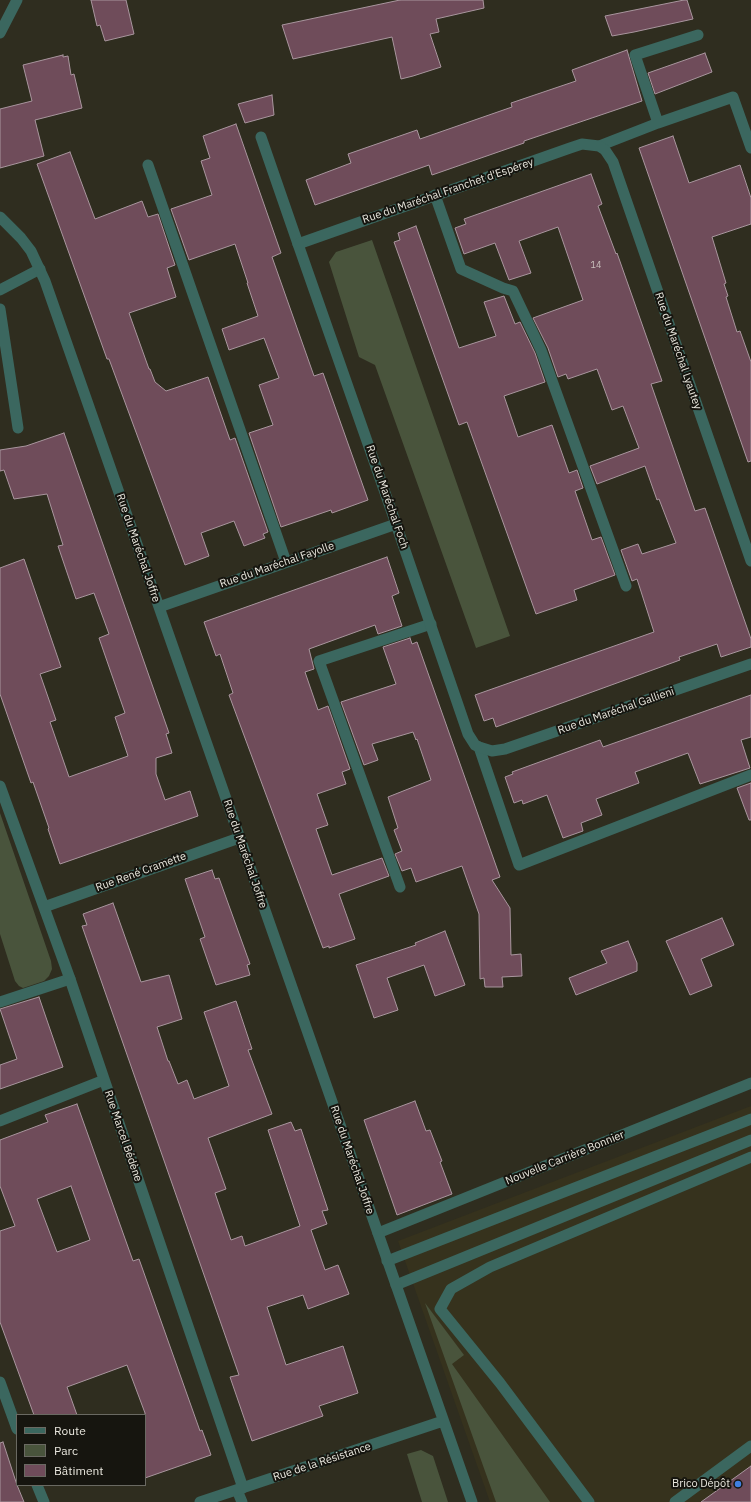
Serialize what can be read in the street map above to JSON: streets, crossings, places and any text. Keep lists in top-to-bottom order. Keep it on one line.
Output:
{"streets":{"street":["Rue du Maréchal Franchet d'Espérey","Rue du Maréchal Lyautey","Rue du Maréchal Foch","Rue du Maréchal Joffre","Rue du Maréchal Fayolle","Rue du Maréchal Gallieni","Rue René Cramette","Rue Marcel Bédène","Nouvelle Carrière Bonnier","Rue de la Résistance"]},"crossings":[["Rue du Maréchal Franchet d'Espérey","Rue du Maréchal Lyautey"],["Rue du Maréchal Franchet d'Espérey","Rue du Maréchal Foch"],["Rue du Maréchal Foch","Rue du Maréchal Fayolle"],["Rue du Maréchal Foch","Rue du Maréchal Gallieni"],["Rue du Maréchal Joffre","Rue du Maréchal Fayolle"],["Rue du Maréchal Joffre","Rue René Cramette"],["Rue du Maréchal Joffre","Nouvelle Carrière Bonnier"],["Rue du Maréchal Joffre","Rue de la Résistance"],["Rue René Cramette","Rue Marcel Bédène"],["Rue Marcel Bédène","Rue de la Résistance"]],"places":["Brico Dépôt"],"house_numbers":["14"],"legend":["Route","Parc","Bâtiment"]}
